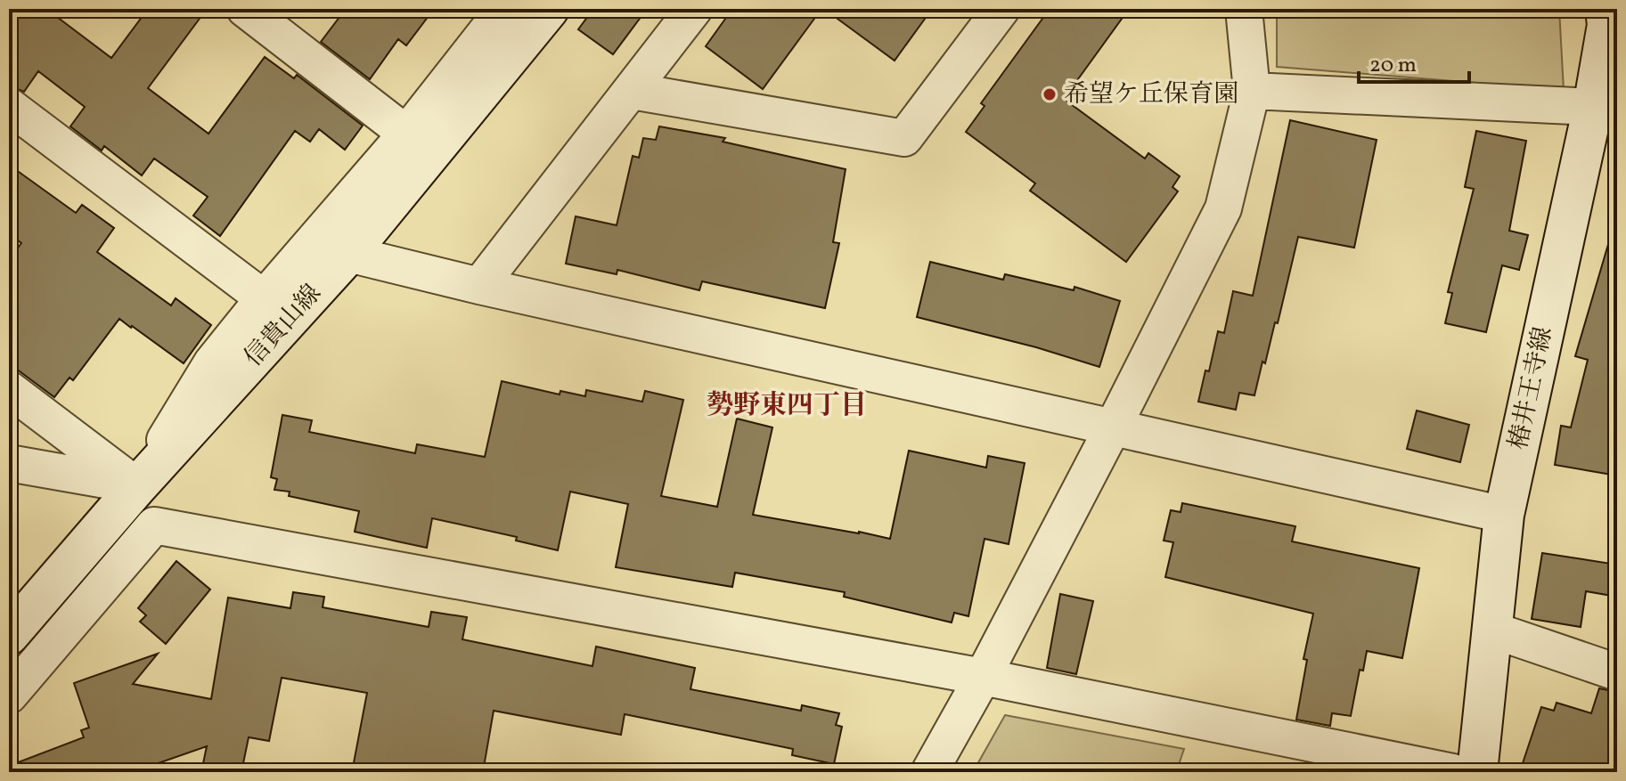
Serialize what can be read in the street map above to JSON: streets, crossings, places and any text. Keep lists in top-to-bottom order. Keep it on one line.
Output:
{"streets":{"main road":["信貴山線","椿井王寺線"]},"districts":["勢野東四丁目"],"places":["希望ケ丘保育園"],"scale_bar":"20 m"}
